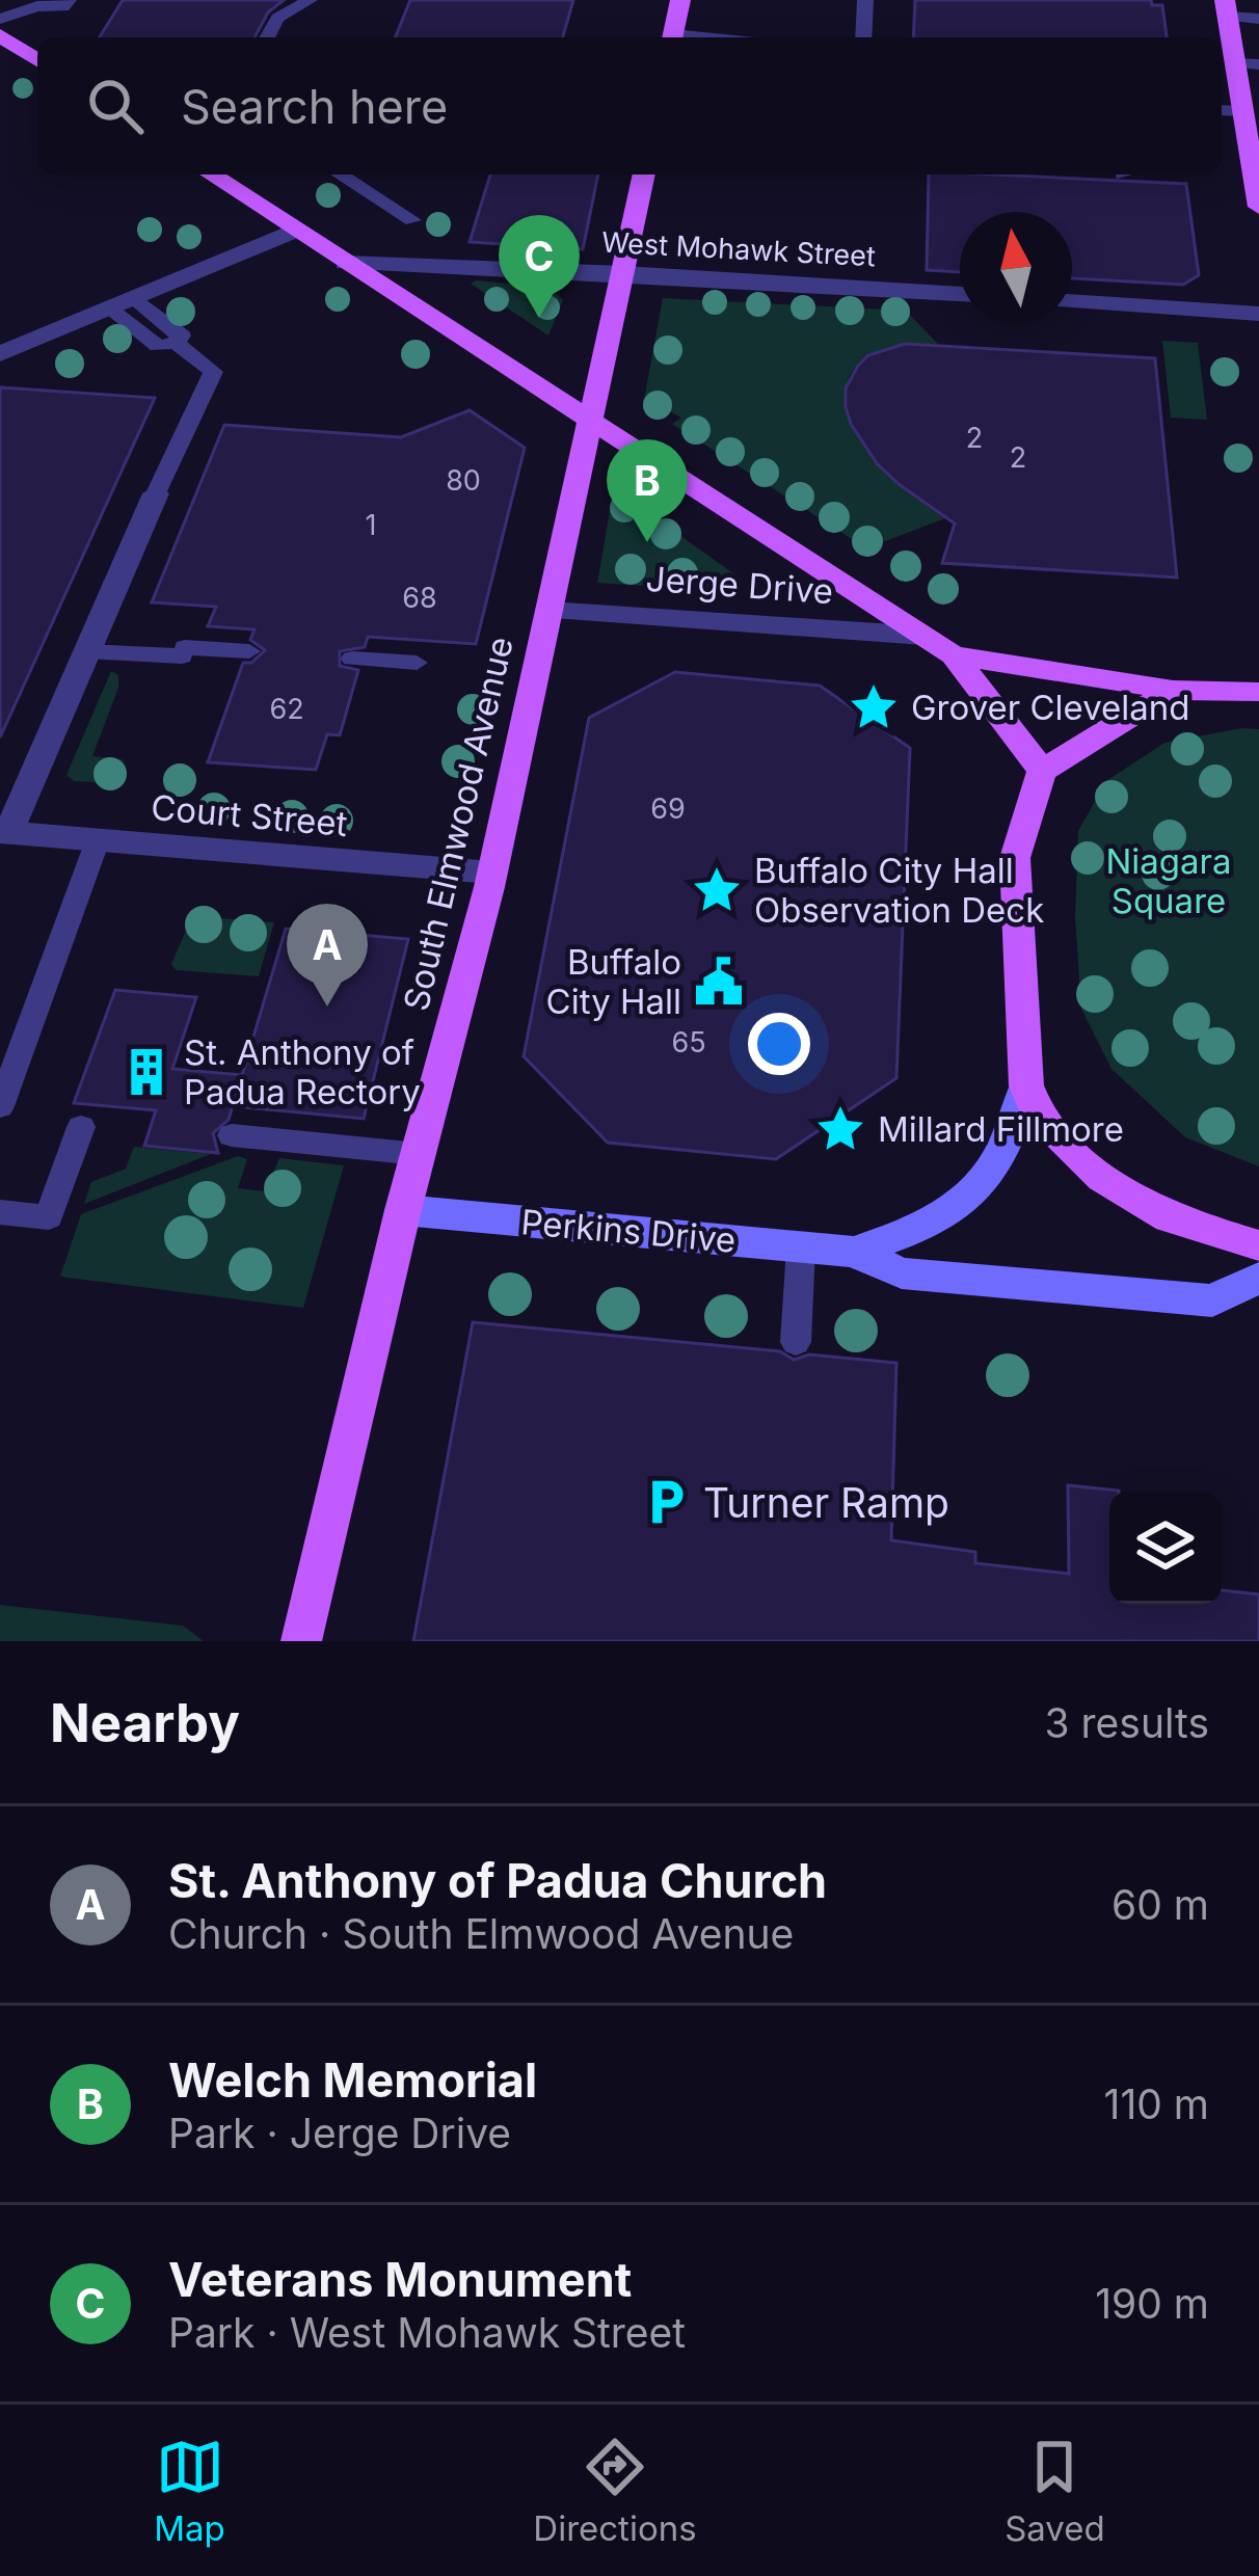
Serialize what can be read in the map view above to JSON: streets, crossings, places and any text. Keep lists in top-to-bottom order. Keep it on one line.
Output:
{"streets":{"main road":["South Elmwood Avenue"],"street":["West Mohawk Street","Jerge Drive","Court Street","Perkins Drive"]},"crossings":[["West Mohawk Street","South Elmwood Avenue"],["Jerge Drive","South Elmwood Avenue"],["Court Street","South Elmwood Avenue"],["South Elmwood Avenue","Perkins Drive"]],"parks":["Niagara Square"],"places":{"place":["Grover Cleveland","Buffalo City Hall Observation Deck","Millard Fillmore"],"public building":["Buffalo City Hall"],"building":["St. Anthony of Padua Rectory"],"parking":["Turner Ramp"]},"house_numbers":["2","2","80","1","68","62","69","65"],"north":"top","page":{"search":"Search here","pins":["C","B","A"],"heading":["Nearby","3 results"],"list":[{"mark":"A","name":"St. Anthony of Padua Church","note":"Church · South Elmwood Avenue","value":"60 m"},{"mark":"B","name":"Welch Memorial","note":"Park · Jerge Drive","value":"110 m"},{"mark":"C","name":"Veterans Monument","note":"Park · West Mohawk Street","value":"190 m"}],"nav":["Map","Directions","Saved"]}}
